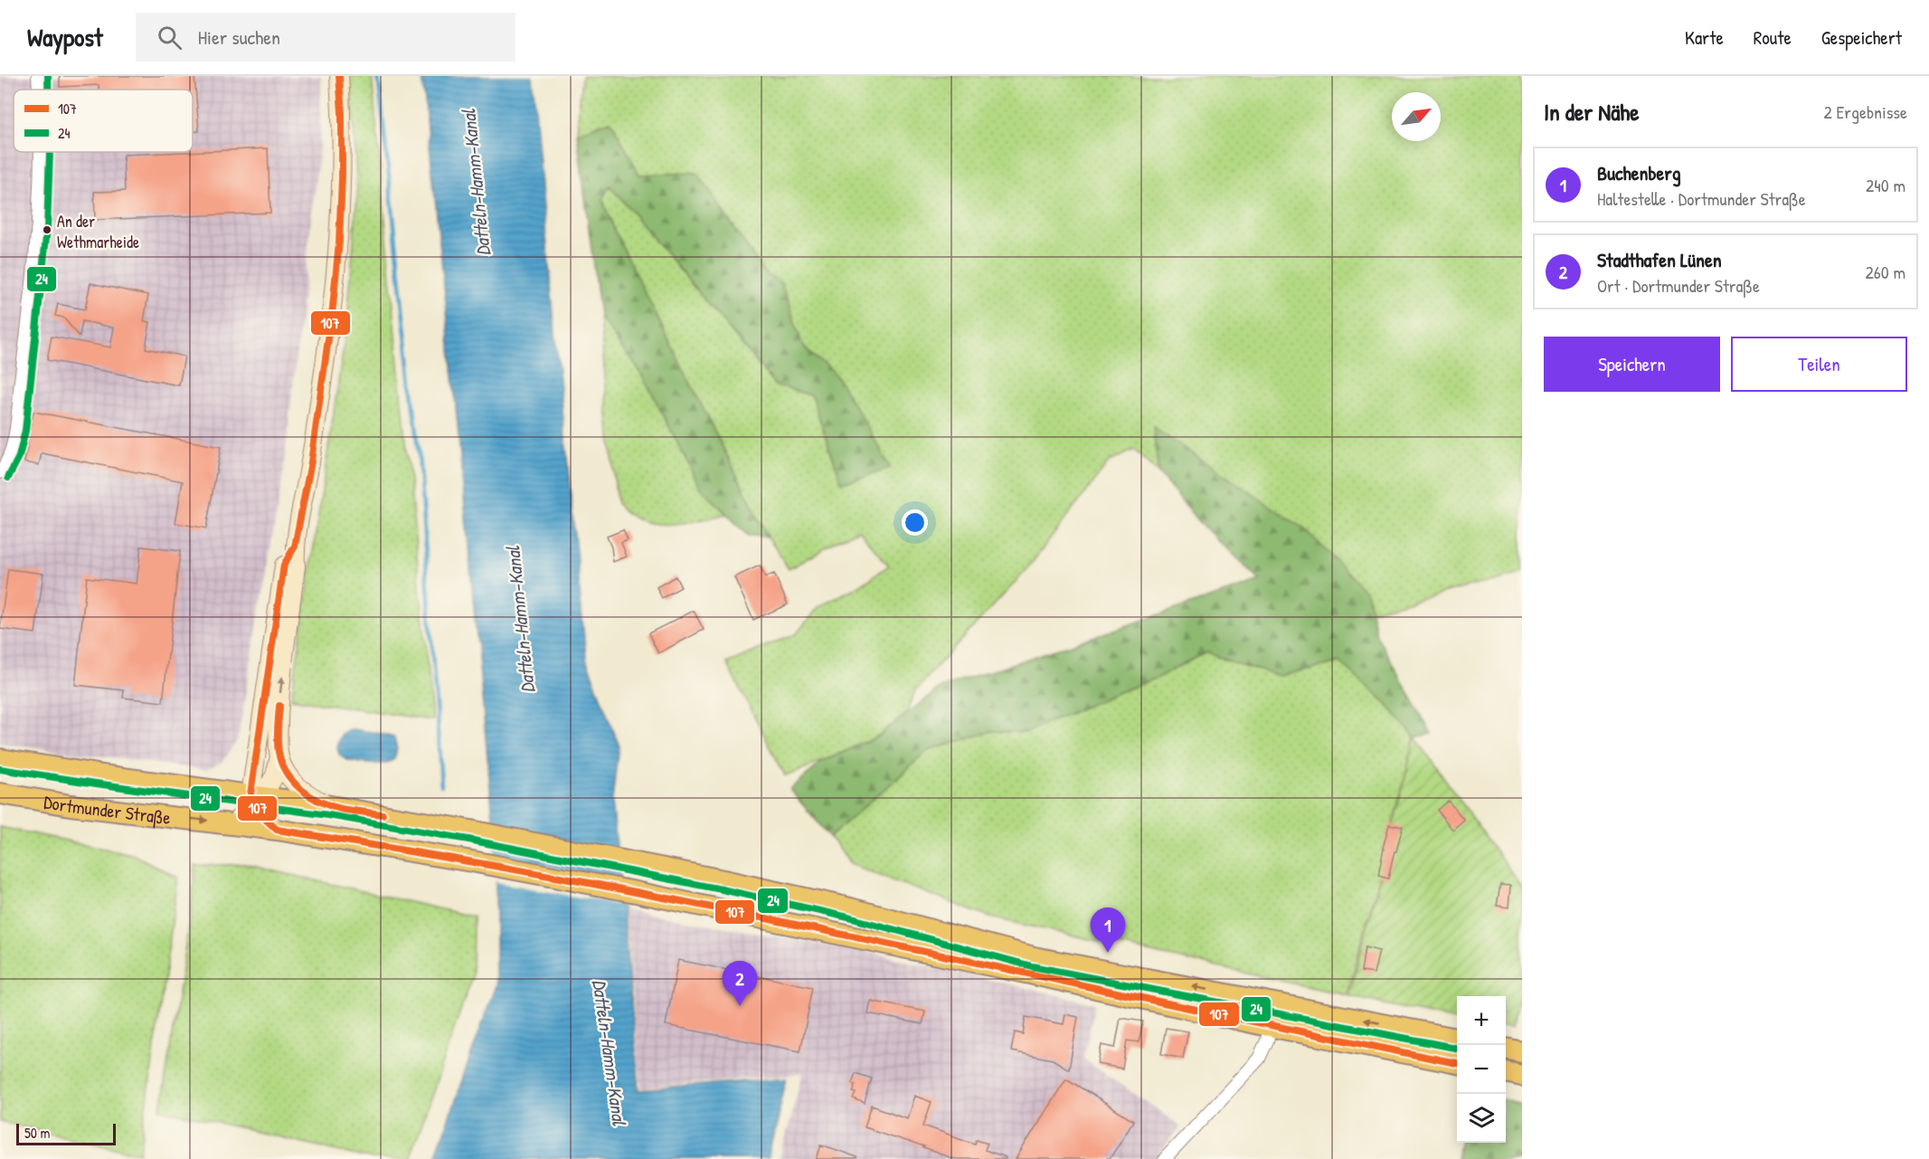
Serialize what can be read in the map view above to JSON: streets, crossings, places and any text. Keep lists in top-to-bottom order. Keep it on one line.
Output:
{"streets":{"main road":["Dortmunder Straße"]},"water":["Datteln-Hamm-Kanal"],"places":["An der Wethmarheide"],"lines":["transit line 107","transit line 24"],"legend":["107","24"],"scale_bar":"50 m","north":"top right","page":{"header":"Waypost","search":"Hier suchen","nav":["Karte","Route","Gespeichert"],"heading":["In der Nähe","2 Ergebnisse"],"list":[{"mark":"1","name":"Buchenberg","note":"Haltestelle · Dortmunder Straße","value":"240 m"},{"mark":"2","name":"Stadthafen Lünen","note":"Ort · Dortmunder Straße","value":"260 m"}],"buttons":["Speichern","Teilen"],"pins":["1","2"],"map_buttons":["+","−"],"scale":"50 m"}}
